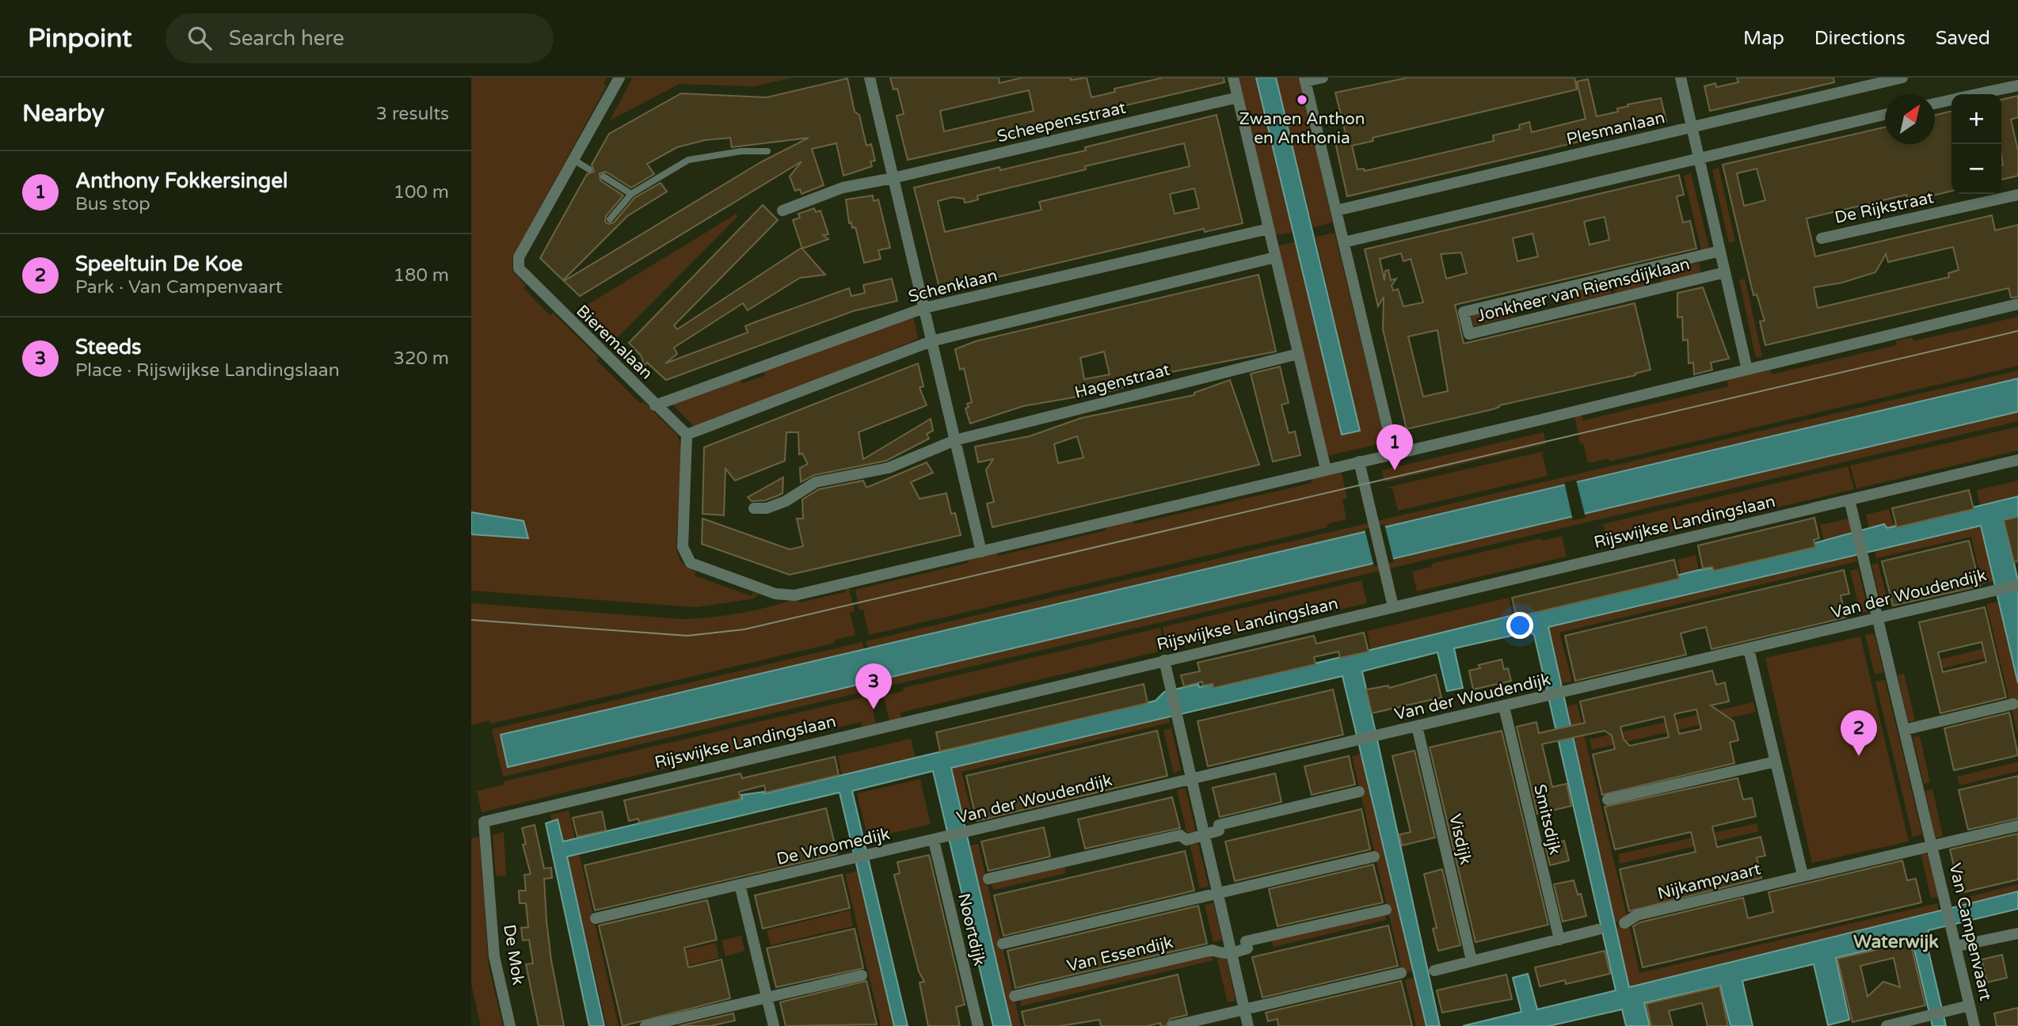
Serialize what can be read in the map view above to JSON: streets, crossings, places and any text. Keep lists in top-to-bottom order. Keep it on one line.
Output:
{"streets":{"street":["Scheepensstraat","Plesmanlaan","De Rijkstraat","Schenklaan","Jonkheer van Riemsdijklaan","Bieremalaan","Hagenstraat","Rijswijkse Landingslaan","Van der Woudendijk","Smitsdijk","Visdijk","De Vroomedijk","Nijkampvaart","Noortdijk","Van Campenvaart","Van Essendijk","De Mok"]},"crossings":[["Schenklaan","Bieremalaan"],["Rijswijkse Landingslaan","Van Campenvaart"],["Rijswijkse Landingslaan","De Mok"],["Van der Woudendijk","Smitsdijk"],["Van der Woudendijk","Visdijk"],["Van der Woudendijk","De Vroomedijk"],["Van der Woudendijk","Noortdijk"],["Van der Woudendijk","Van Campenvaart"],["De Vroomedijk","Noortdijk"],["Nijkampvaart","Van Campenvaart"]],"districts":["Waterwijk"],"places":["Zwanen Anthon en Anthonia"],"north":"top right","page":{"header":"Pinpoint","search":"Search here","nav":["Map","Directions","Saved"],"heading":["Nearby","3 results"],"map_buttons":["+","−"],"list":[{"mark":"1","name":"Anthony Fokkersingel","note":"Bus stop","value":"100 m"},{"mark":"2","name":"Speeltuin De Koe","note":"Park · Van Campenvaart","value":"180 m"},{"mark":"3","name":"Steeds","note":"Place · Rijswijkse Landingslaan","value":"320 m"}],"pins":["1","3","2"]}}
